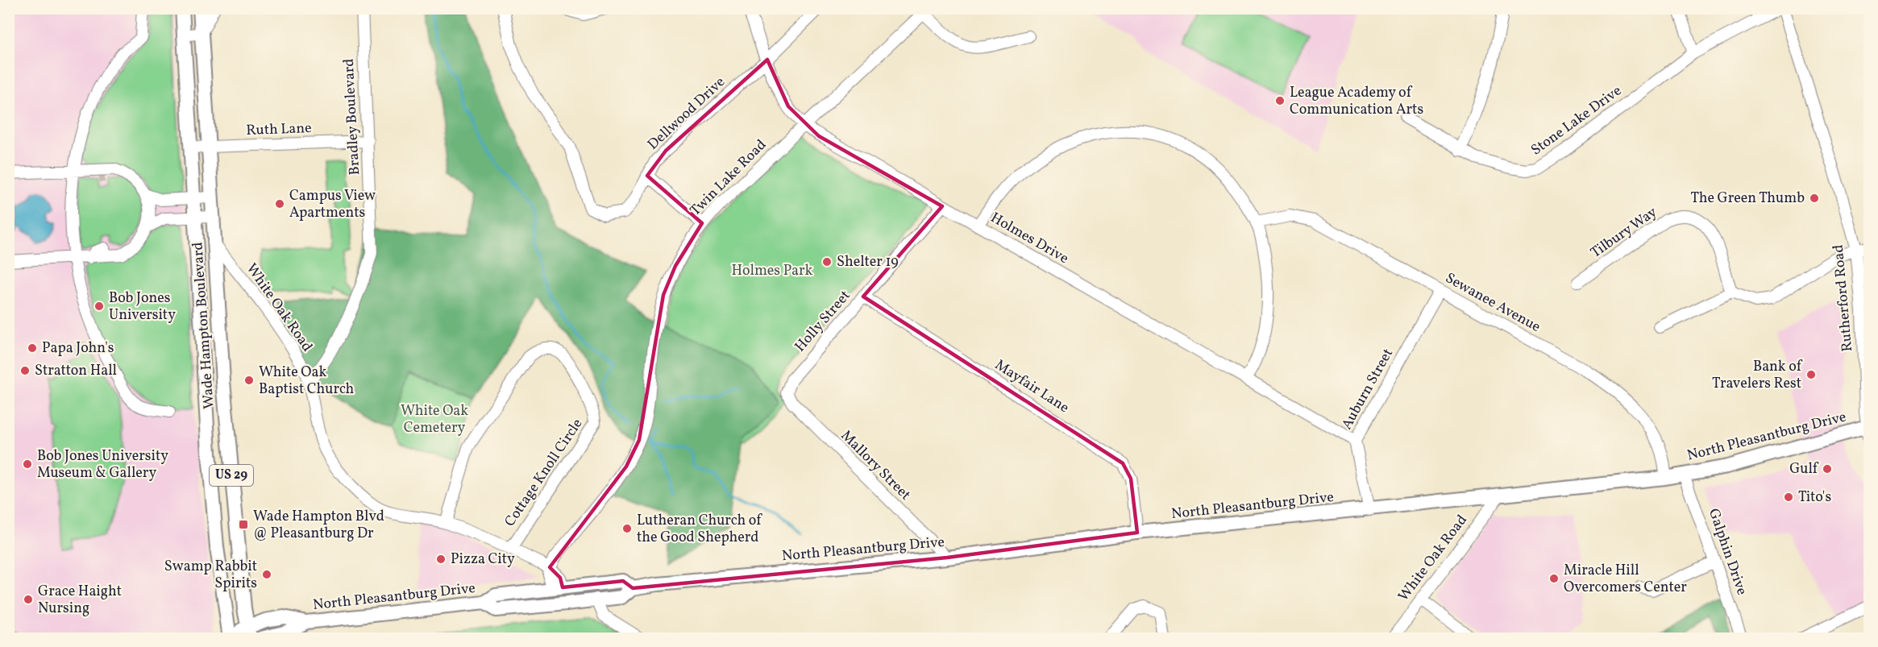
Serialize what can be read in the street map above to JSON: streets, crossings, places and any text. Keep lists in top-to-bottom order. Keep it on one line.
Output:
{"streets":{"main road":["Wade Hampton Boulevard","North Pleasantburg Drive","US 29"],"street":["Dellwood Drive","Bradley Boulevard","Stone Lake Drive","Ruth Lane","Twin Lake Road","Tilbury Way","Holmes Drive","Rutherford Road","Sewanee Avenue","White Oak Road","Holly Street","Mayfair Lane","Auburn Street","Mallory Street","Cottage Knoll Circle","Galphin Drive"]},"crossings":[["Dellwood Drive","Holmes Drive"],["Bradley Boulevard","Ruth Lane"],["Bradley Boulevard","White Oak Road"],["Stone Lake Drive","Rutherford Road"],["Ruth Lane","Wade Hampton Boulevard"],["Twin Lake Road","Holmes Drive"],["Twin Lake Road","White Oak Road"],["Holmes Drive","Holly Street"],["Holmes Drive","Auburn Street"],["Rutherford Road","North Pleasantburg Drive"],["Sewanee Avenue","Auburn Street"],["Sewanee Avenue","North Pleasantburg Drive"],["White Oak Road","Wade Hampton Boulevard"],["White Oak Road","North Pleasantburg Drive"],["White Oak Road","Cottage Knoll Circle"],["Holly Street","Mayfair Lane"],["Holly Street","Mallory Street"],["Wade Hampton Boulevard","North Pleasantburg Drive"],["Mayfair Lane","North Pleasantburg Drive"],["Auburn Street","North Pleasantburg Drive"],["North Pleasantburg Drive","Mallory Street"],["North Pleasantburg Drive","Galphin Drive"]],"parks":["Holmes Park","White Oak Cemetery"],"places":{"other":["League Academy of Communication Arts","The Green Thumb","Campus View Apartments","Shelter 19","Bob Jones University","Papa John's","Stratton Hall","Bank of Travelers Rest","White Oak Baptist Church","Bob Jones University Museum & Gallery","Gulf","Tito's","Lutheran Church of the Good Shepherd","Pizza City","Swamp Rabbit Spirits","Miracle Hill Overcomers Center","Grace Haight Nursing"],"transit":["Wade Hampton Blvd @ Pleasantburg Dr"]}}
